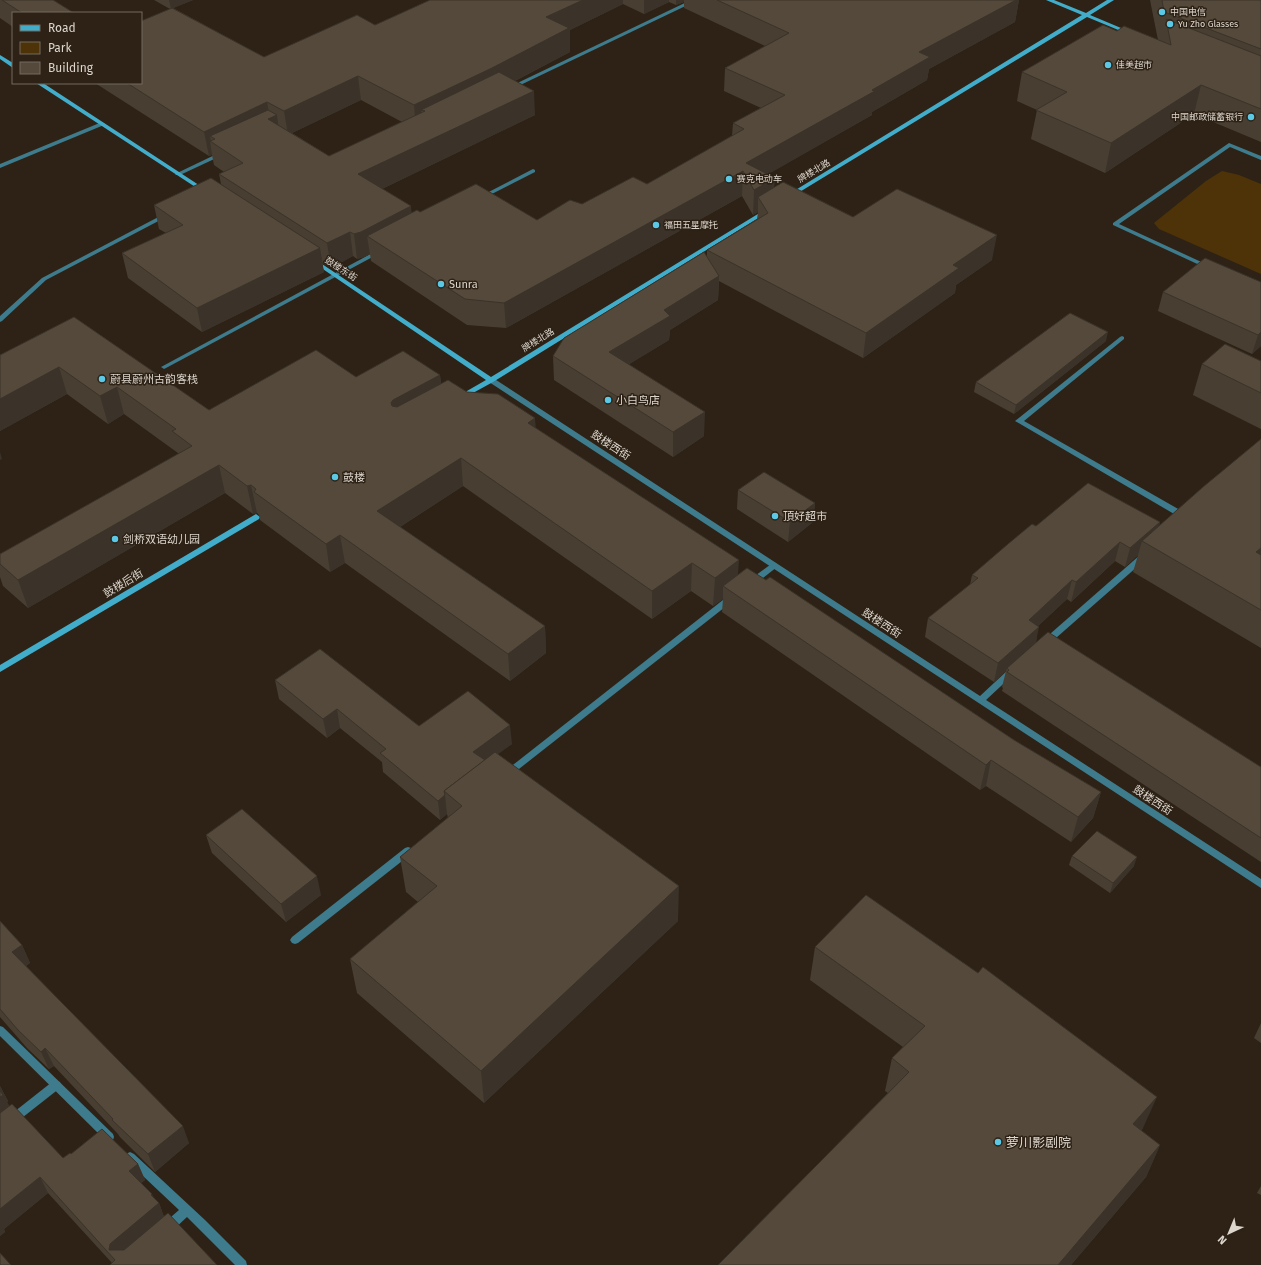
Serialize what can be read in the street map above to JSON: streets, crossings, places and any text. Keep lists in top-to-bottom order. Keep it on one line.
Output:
{"streets":{"main road":["牌楼北路","鼓楼东街","鼓楼后街"],"street":["鼓楼西街"]},"crossings":[["牌楼北路","鼓楼东街"],["牌楼北路","鼓楼西街"],["鼓楼东街","鼓楼西街"]],"places":["中国电信","Yu Zho Glasses","佳美超市","中国邮政储蓄银行","赛克电动车","福田五星摩托","Sunra","蔚县蔚州古韵客栈","小白鸟店","鼓楼","頂好超市","剑桥双语幼儿园","萝川影剧院"],"legend":["Road","Park","Building"],"north":"bottom left"}
